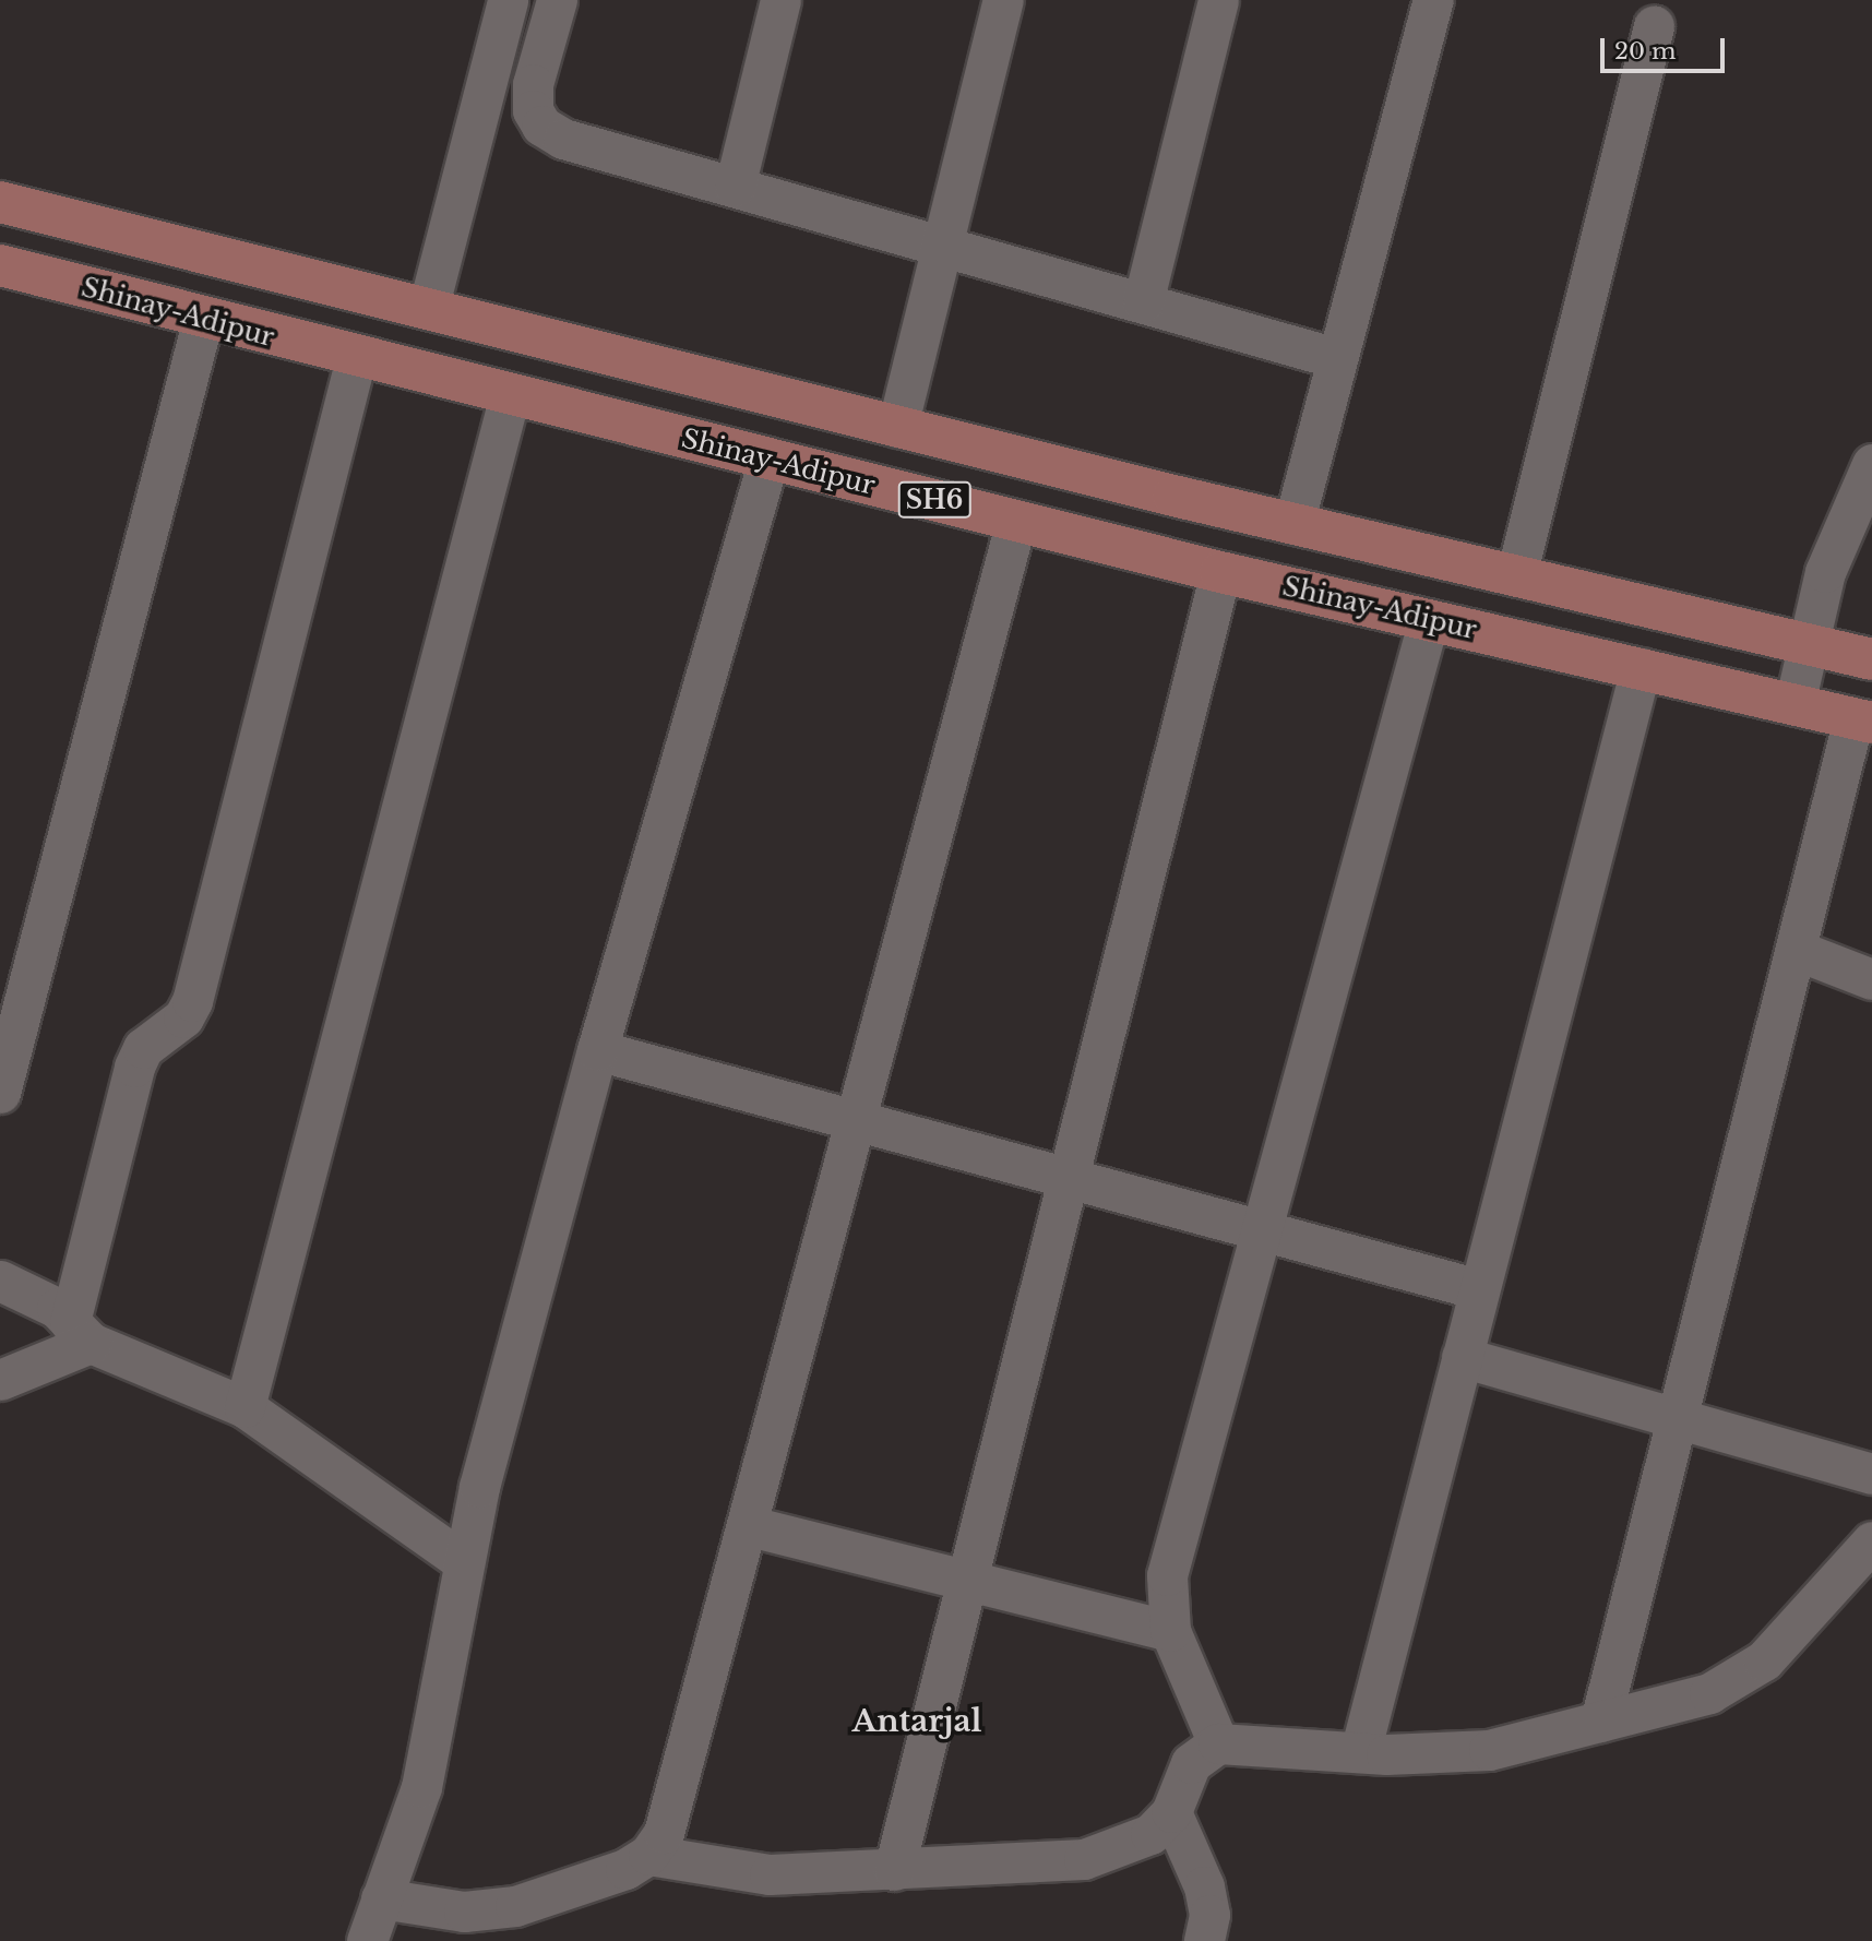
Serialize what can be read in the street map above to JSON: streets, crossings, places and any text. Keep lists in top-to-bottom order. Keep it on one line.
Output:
{"streets":{"main road":["Shinay-Adipur","SH6"]},"districts":["Antarjal"],"scale_bar":"20 m"}
